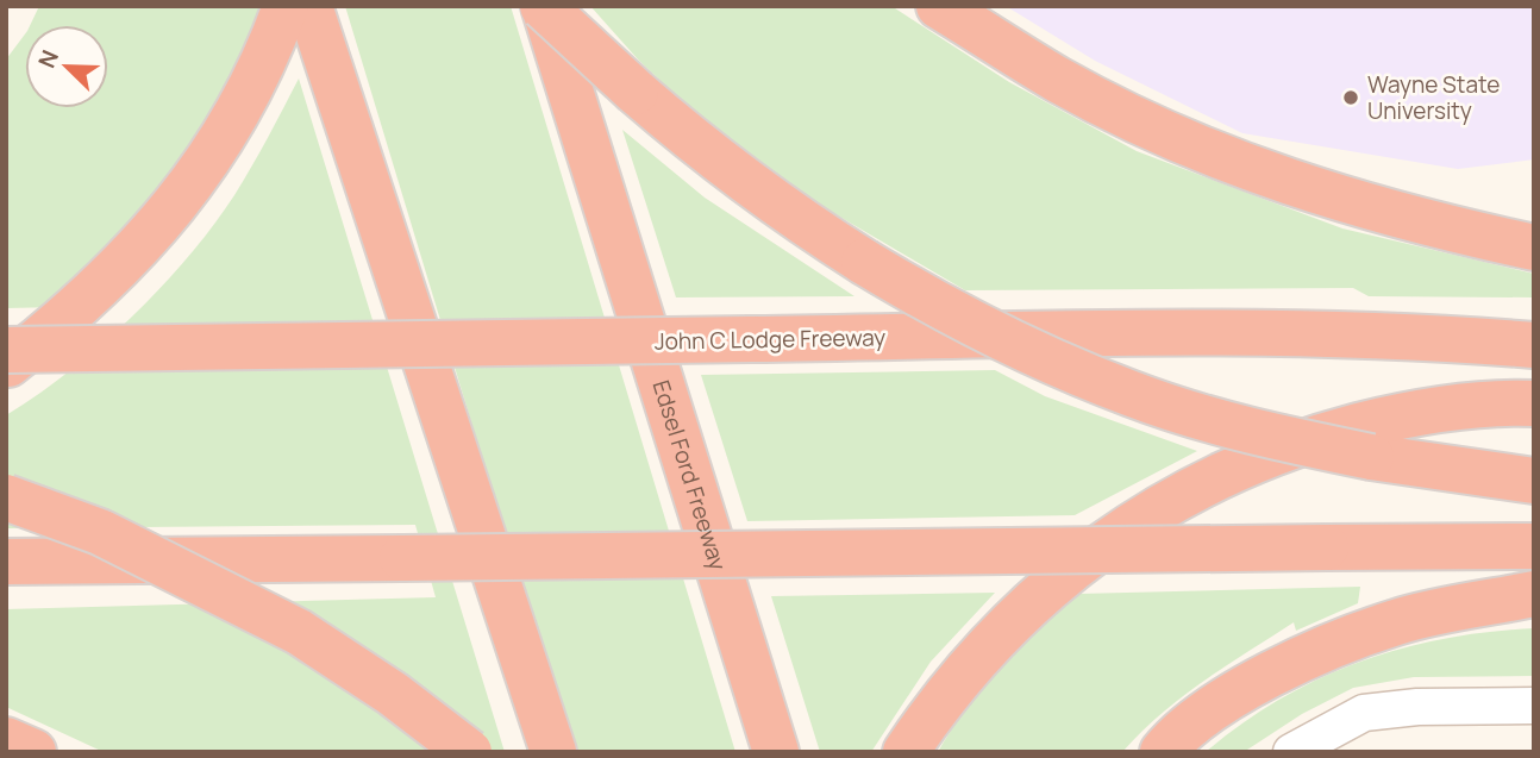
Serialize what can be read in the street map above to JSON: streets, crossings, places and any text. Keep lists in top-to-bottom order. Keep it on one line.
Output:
{"streets":{"highway":["John C Lodge Freeway","Edsel Ford Freeway"]},"places":["Wayne State University"],"north":"top left"}
